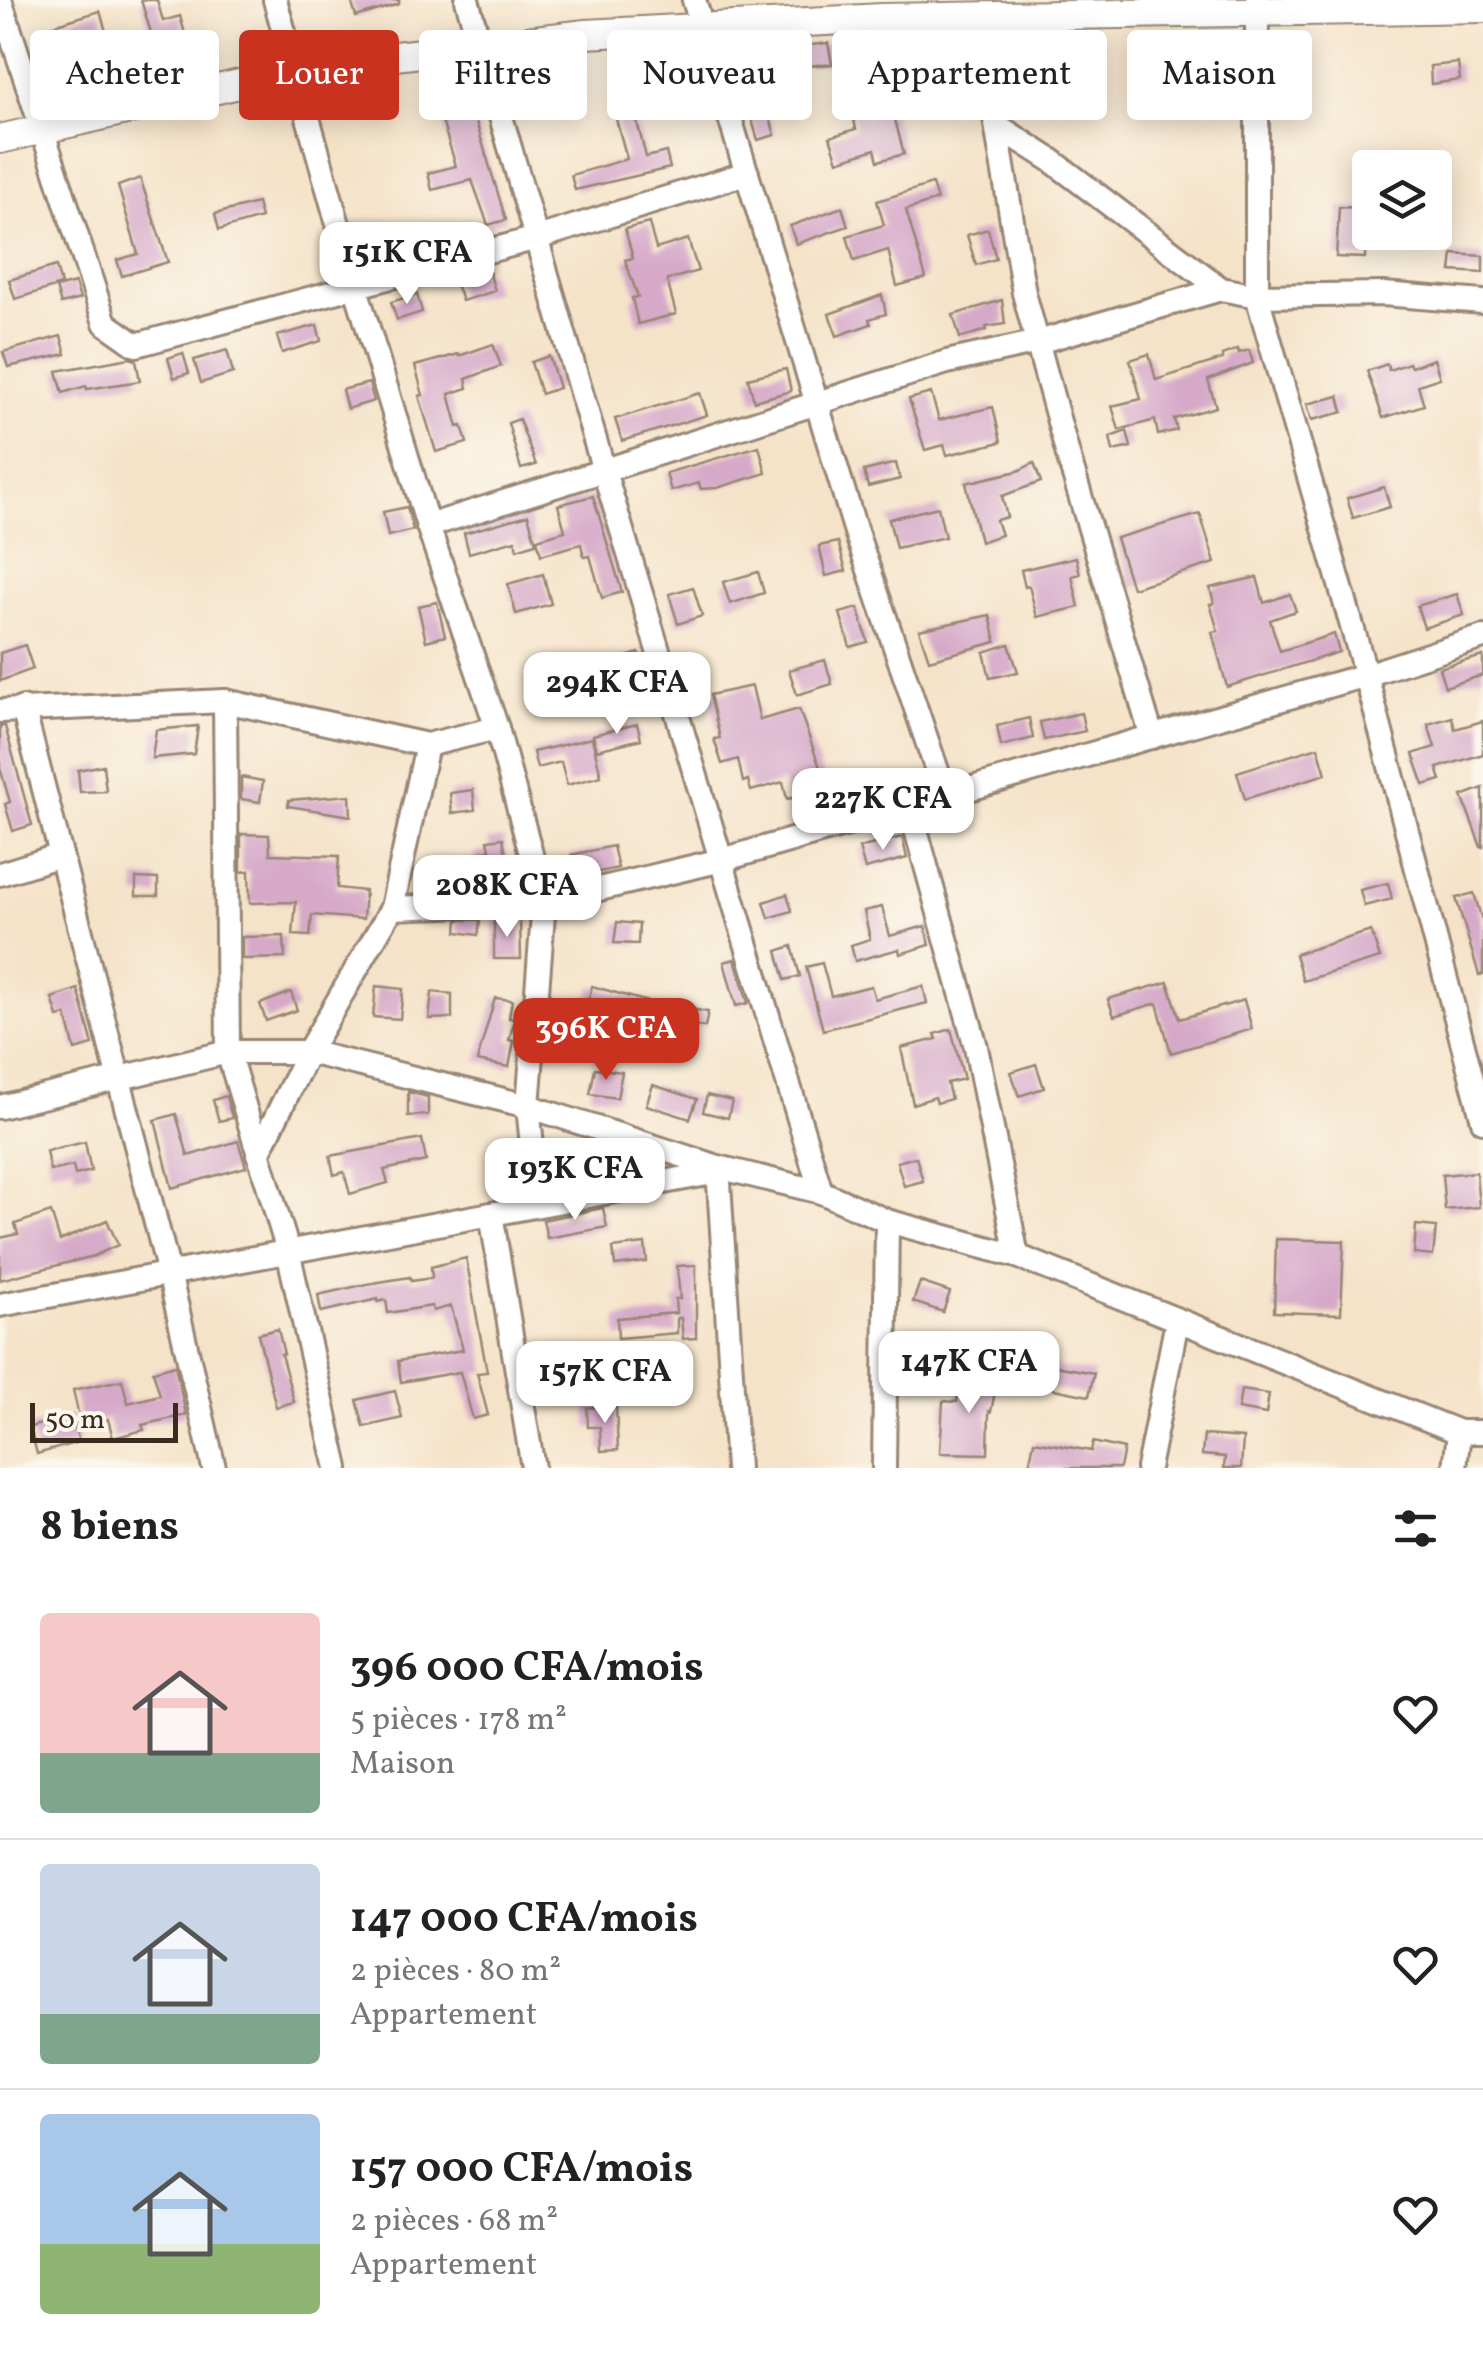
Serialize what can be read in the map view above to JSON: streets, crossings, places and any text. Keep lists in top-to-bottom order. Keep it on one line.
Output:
{"scale_bar":"50 m","page":{"chip":["Acheter","Louer","Filtres","Nouveau","Appartement","Maison"],"price":["151K CFA","294K CFA","227K CFA","208K CFA","396K CFA","193K CFA","147K CFA","157K CFA"],"scale":"50 m","heading":"8 biens","list":[{"name":"396 000 CFA/mois","note":"5 pièces · 178 m² · Maison"},{"name":"147 000 CFA/mois","note":"2 pièces · 80 m² · Appartement"},{"name":"157 000 CFA/mois","note":"2 pièces · 68 m² · Appartement"}]}}
